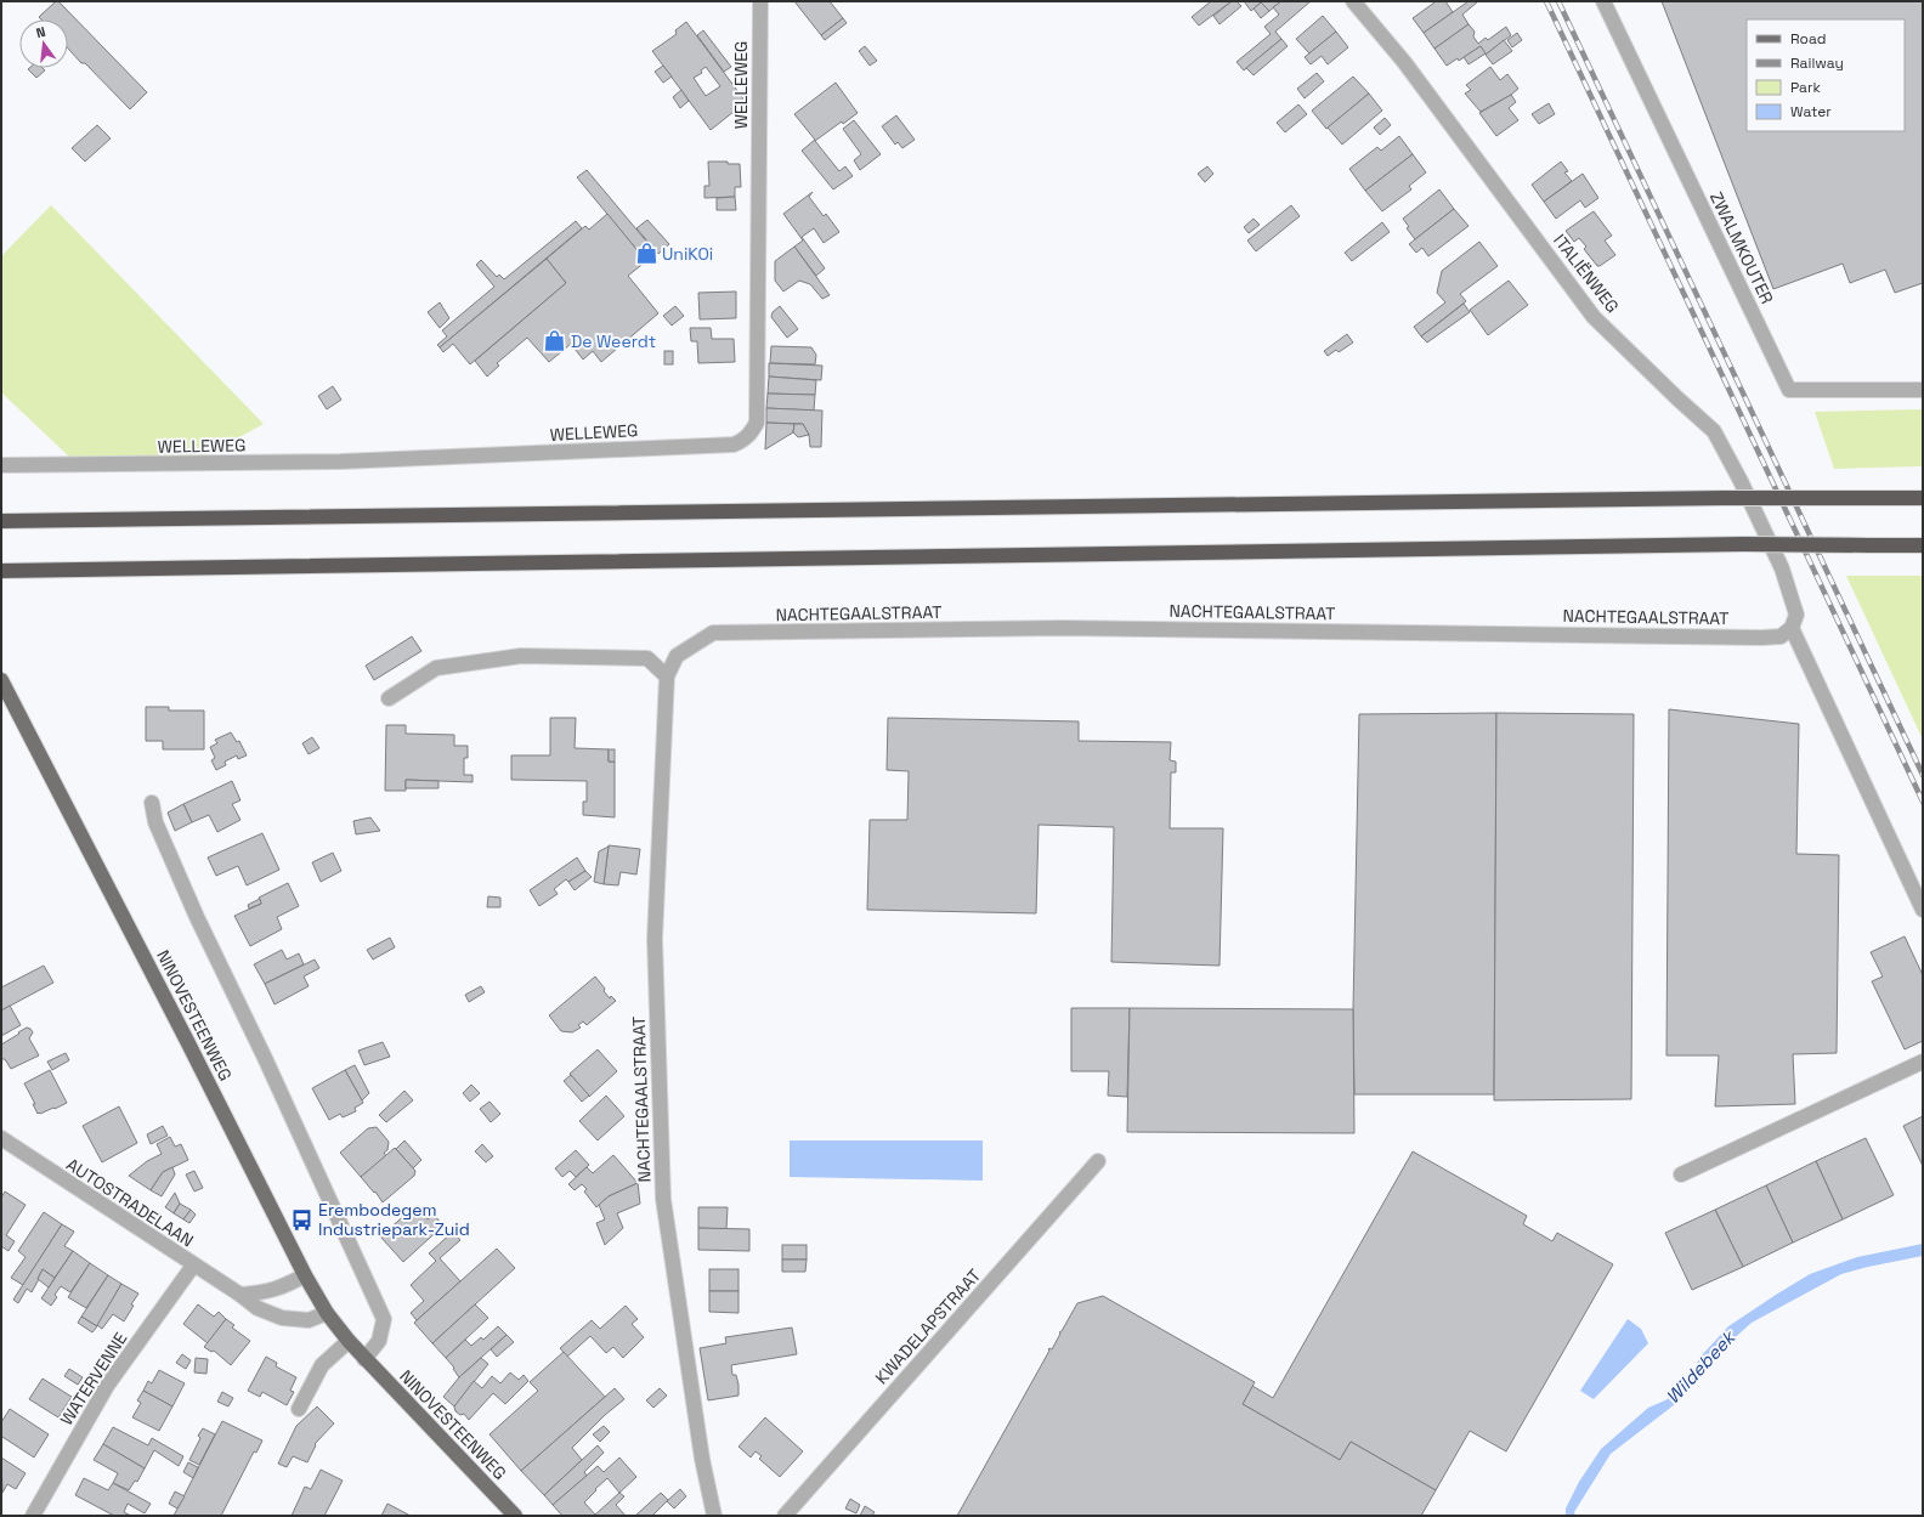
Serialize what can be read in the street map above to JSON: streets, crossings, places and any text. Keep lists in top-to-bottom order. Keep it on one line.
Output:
{"streets":{"main road":["NINOVESTEENWEG"],"street":["WELLEWEG","ZWALMKOUTER","ITALIËNWEG","NACHTEGAALSTRAAT","AUTOSTRADELAAN","KWADELAPSTRAAT","WATERVENNE"]},"crossings":[["ITALIËNWEG","NACHTEGAALSTRAAT"],["NINOVESTEENWEG","AUTOSTRADELAAN"],["AUTOSTRADELAAN","WATERVENNE"]],"water":["Wildebeek"],"places":{"shop":["UniKOi","De Weerdt"],"bus stop":["Erembodegem Industriepark-Zuid"]},"legend":["Road","Railway","Park","Water"],"north":"top"}
